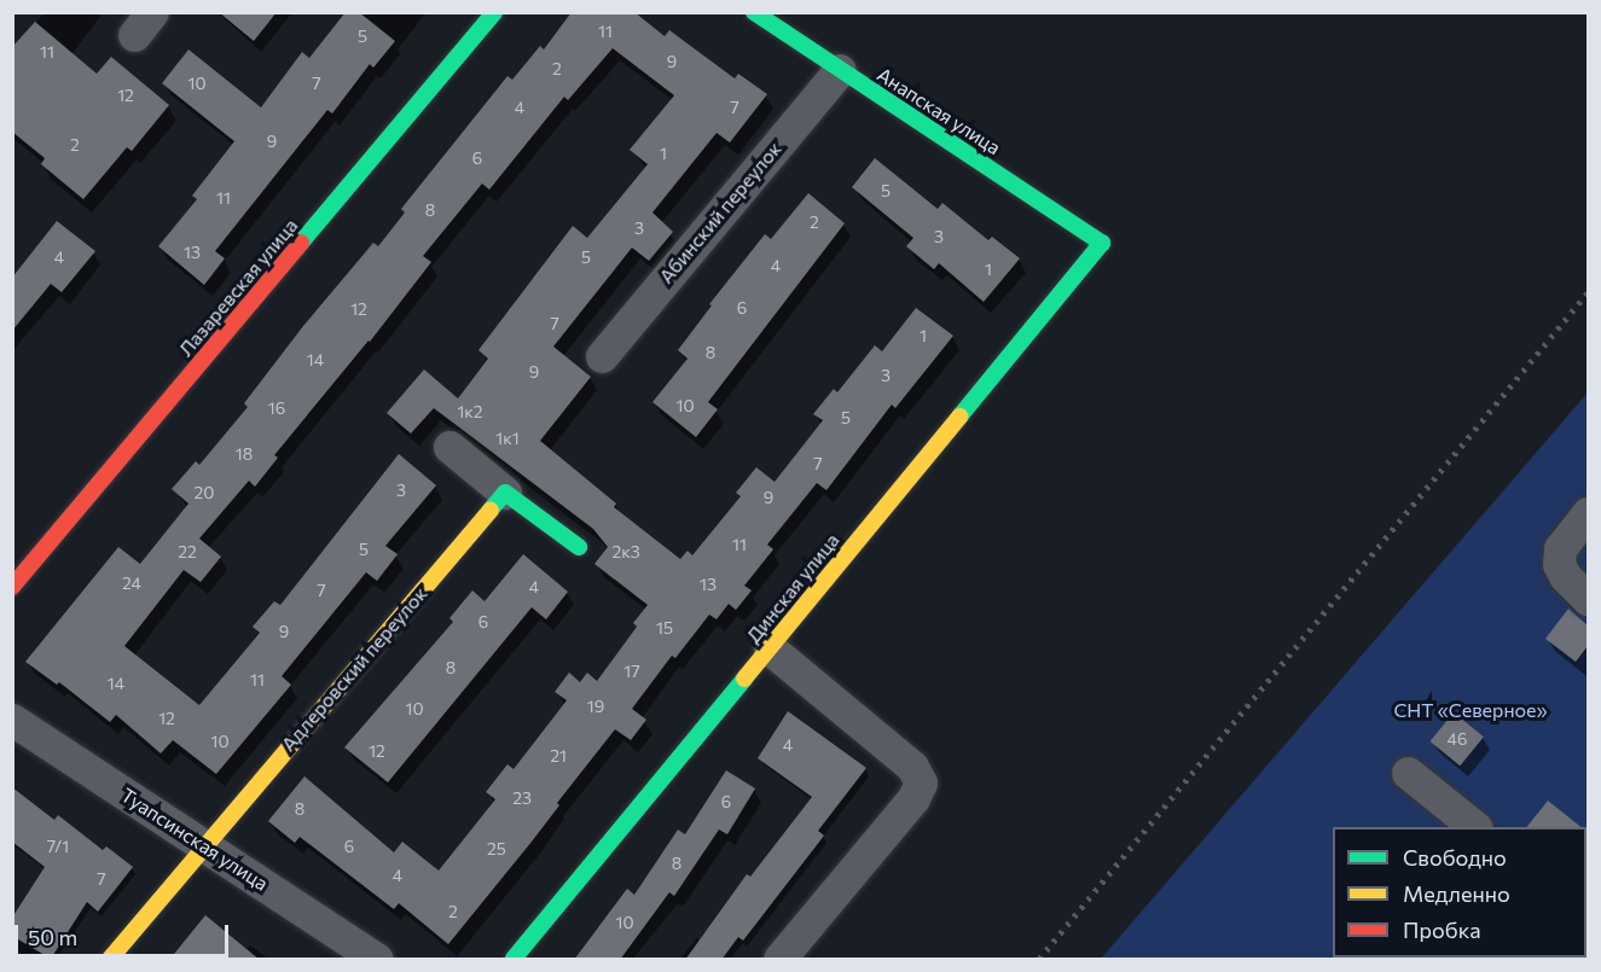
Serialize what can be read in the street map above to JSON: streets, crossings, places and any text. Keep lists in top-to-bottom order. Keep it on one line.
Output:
{"streets":{"street":["Анапская улица","Абинский переулок","Лазаревская улица","Динская улица","Адлеровский переулок","Туапсинская улица"]},"crossings":[["Анапская улица","Абинский переулок"],["Анапская улица","Динская улица"],["Адлеровский переулок","Туапсинская улица"]],"parks":["СНТ «Северное»"],"house_numbers":["11","5","11","9","2","10","7","12","4","7","9","2","1","6","5","11","8","2","3","3","13","4","5","4","1","6","12","7","1","8","14","9","3","10","16","1к2","5","1к1","18","7","3","20","9","11","5","22","2к3","24","13","4","7","6","15","9","8","17","11","14","19","10","12","46","10","4","12","21","23","6","8","7/1","6","25","8","4","7","2","10"],"legend":["Свободно","Медленно","Пробка"],"scale_bar":"50 m"}
